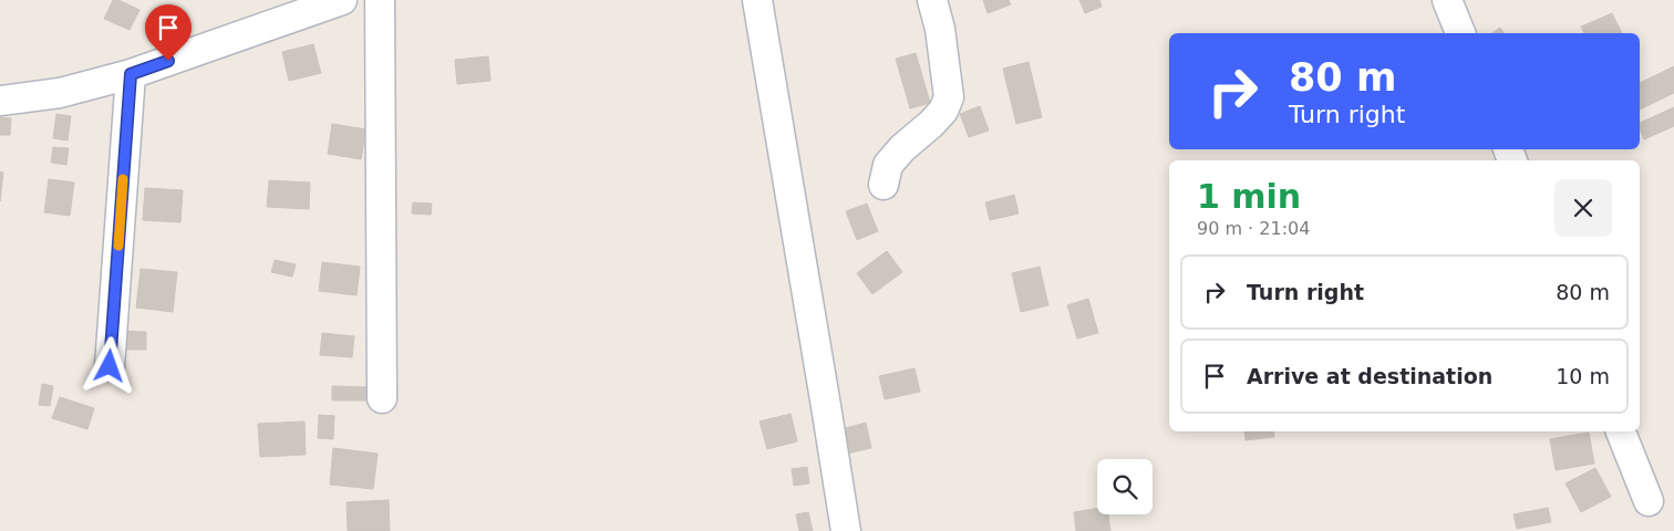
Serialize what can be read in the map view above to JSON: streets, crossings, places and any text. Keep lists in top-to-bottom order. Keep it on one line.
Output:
{"page":{"turn":["80 m","Turn right"],"heading":["1 min","90 m · 21:04"],"list":[{"name":"Turn right","value":"80 m"},{"name":"Arrive at destination","value":"10 m"}]}}
